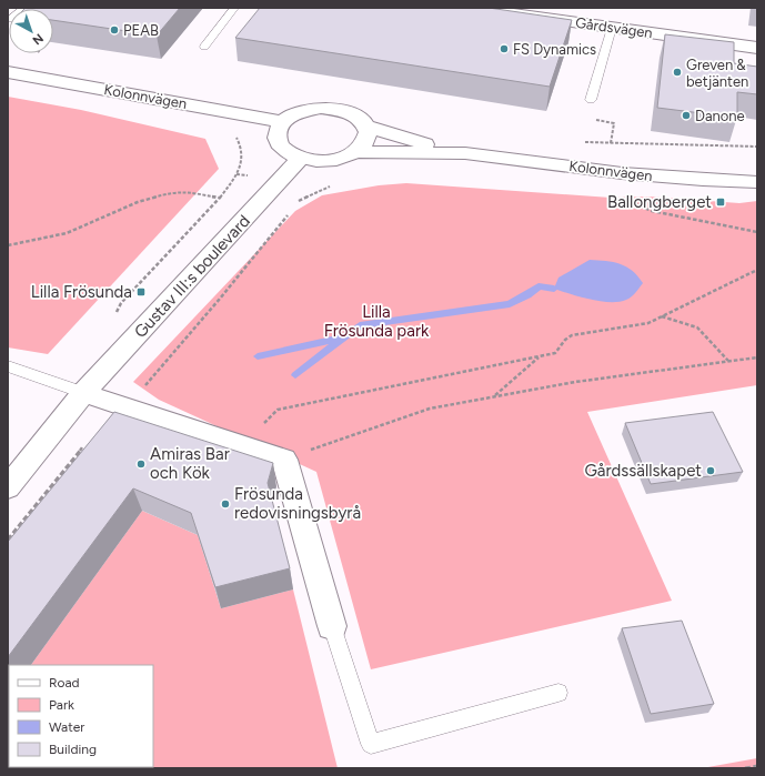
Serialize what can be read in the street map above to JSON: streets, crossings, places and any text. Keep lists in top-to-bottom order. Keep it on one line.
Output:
{"streets":{"street":["Gårdsvägen","Kolonnvägen","Gustav III:s boulevard"]},"crossings":[["Kolonnvägen","Gustav III:s boulevard"]],"parks":["Lilla Frösunda park"],"places":{"other":["PEAB","FS Dynamics","Greven & betjänten","Danone","Amiras Bar och Kök","Gårdssällskapet","Frösunda redovisningsbyrå"],"transit":["Ballongberget","Lilla Frösunda"]},"legend":["Road","Park","Water","Building"],"north":"bottom right"}
